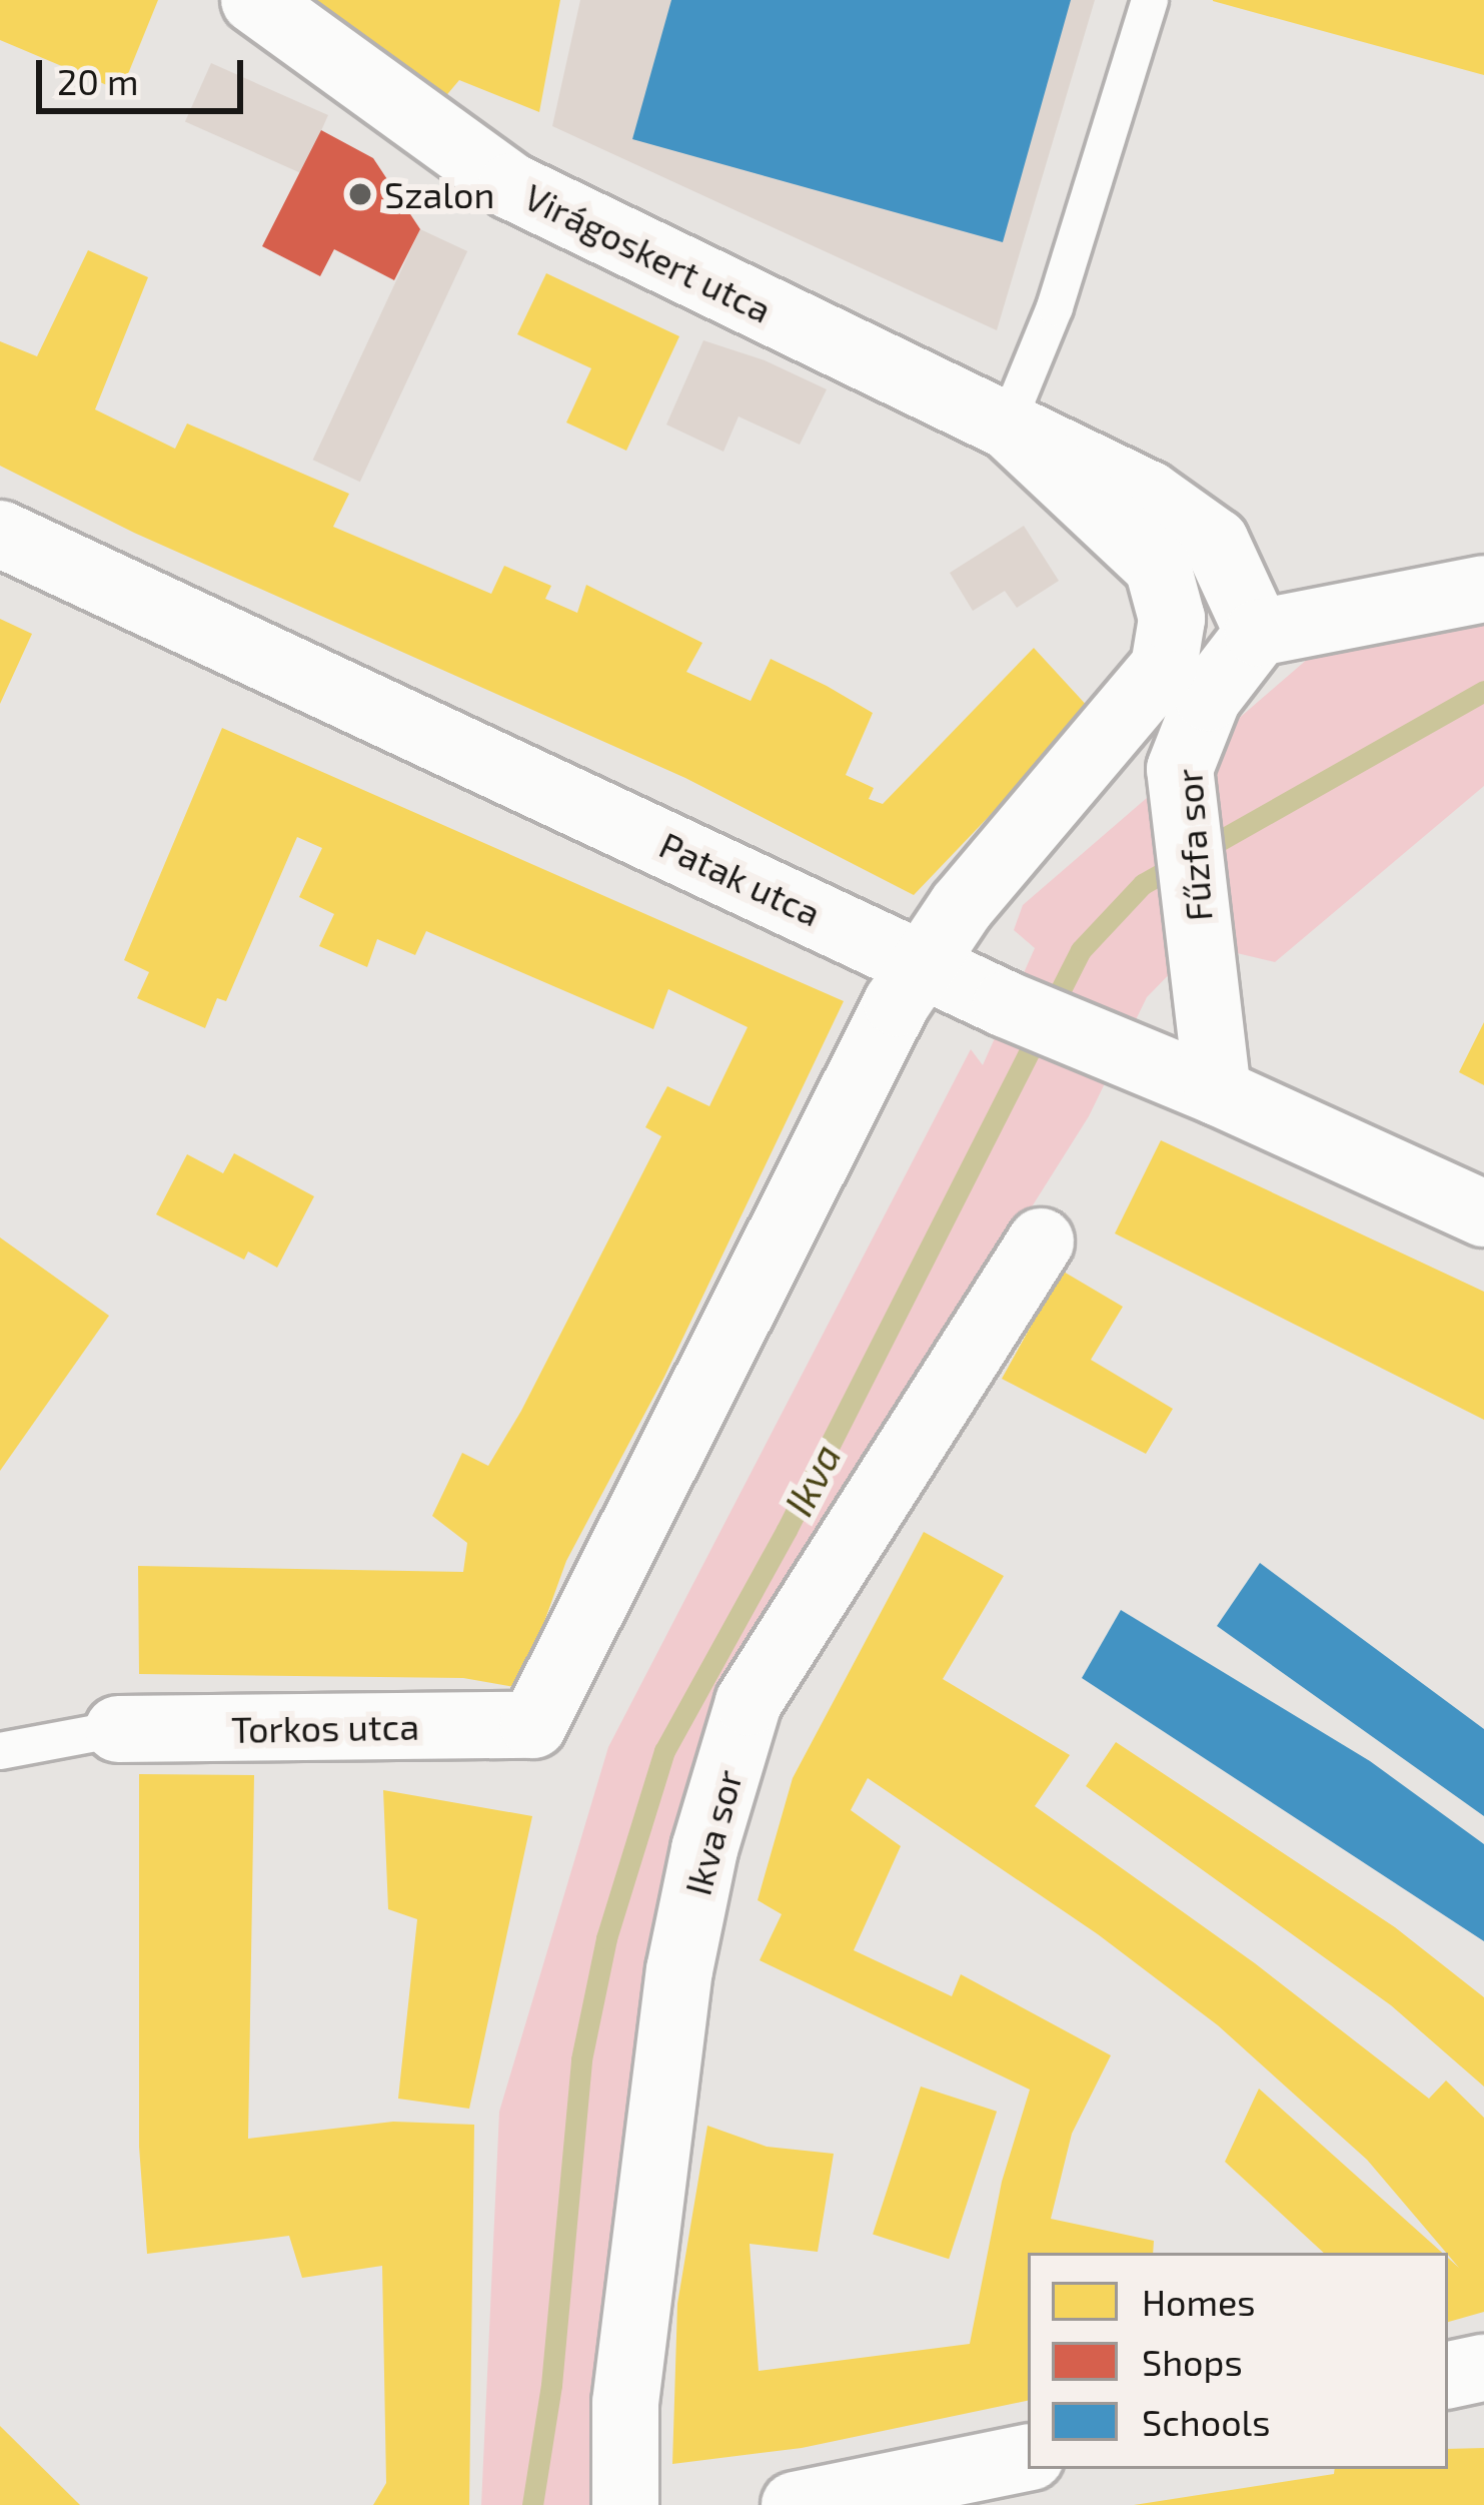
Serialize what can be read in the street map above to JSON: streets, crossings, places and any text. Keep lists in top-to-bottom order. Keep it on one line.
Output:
{"streets":{"street":["Virágoskert utca","Fűzfa sor","Patak utca","Torkos utca","Ikva sor"]},"crossings":[["Virágoskert utca","Fűzfa sor"],["Virágoskert utca","Patak utca"],["Virágoskert utca","Torkos utca"],["Fűzfa sor","Patak utca"],["Patak utca","Torkos utca"]],"water":["Ikva"],"places":["Szalon"],"legend":["Homes","Shops","Schools"],"scale_bar":"20 m"}
